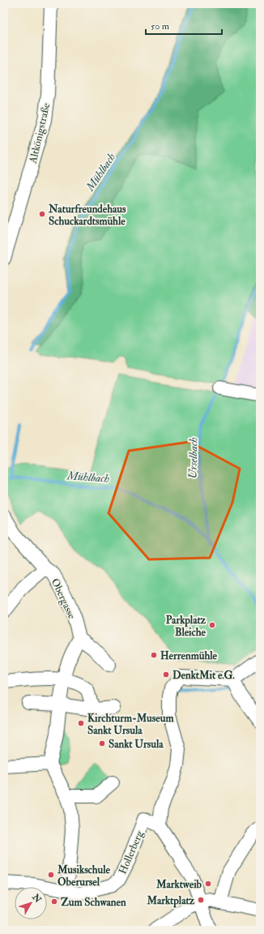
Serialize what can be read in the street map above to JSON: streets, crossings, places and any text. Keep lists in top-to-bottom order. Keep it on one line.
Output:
{"streets":{"street":["Altkönigstraße","Obergasse","Hollerberg"]},"water":["Mühlbach","Urselbach"],"places":["Naturfreundehaus Schuckardtsmühle","Parkplatz Bleiche","Herrenmühle","DenktMit e.G.","Kirchturm-Museum Sankt Ursula","Sankt Ursula","Musikschule Oberursel","Marktweib","Marktplatz","Zum Schwanen"],"scale_bar":"50 m","north":"top right"}
